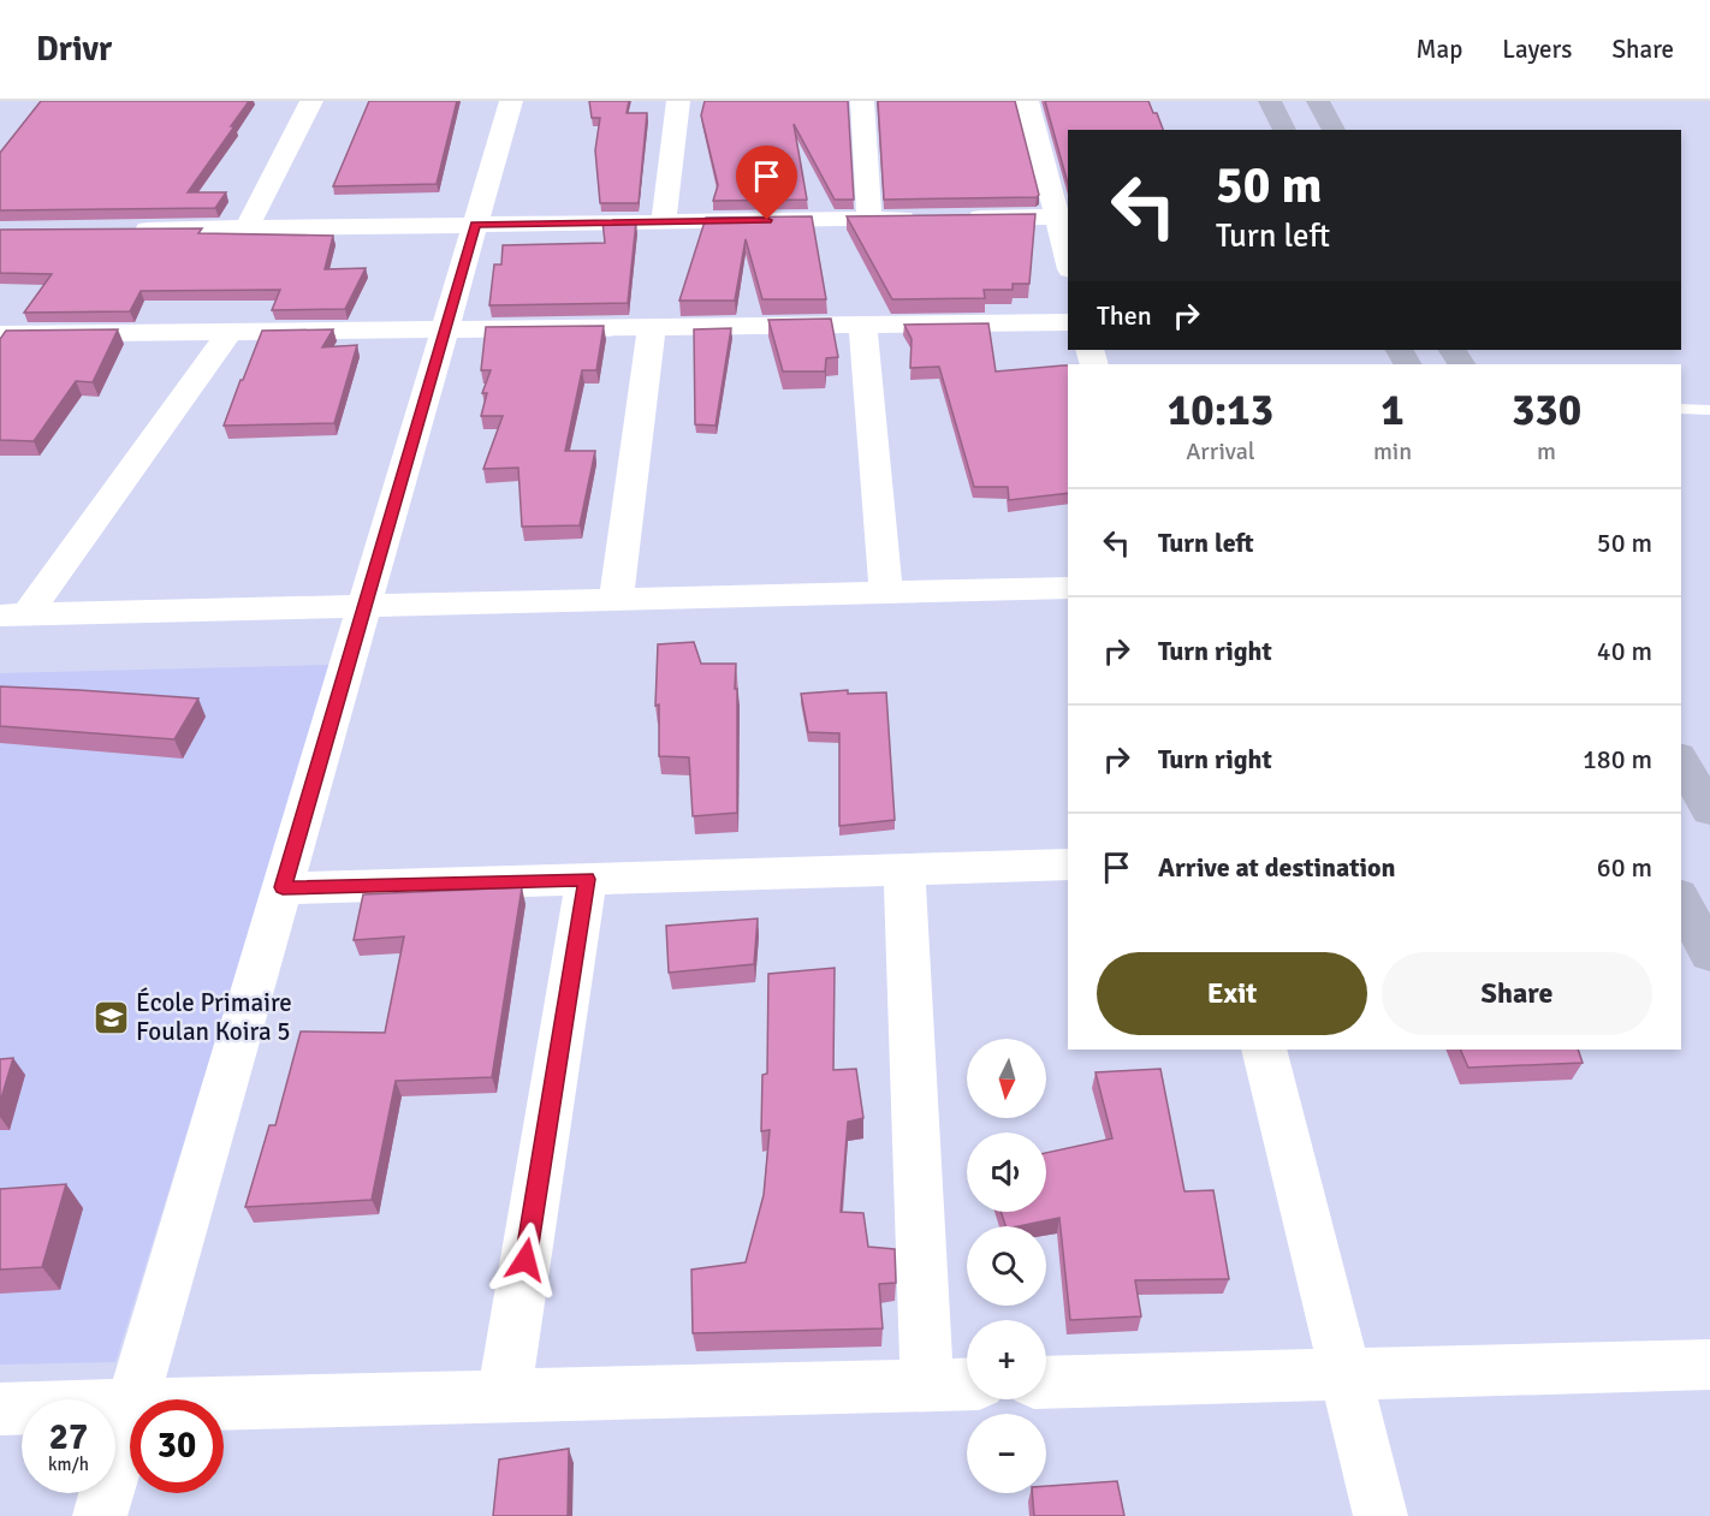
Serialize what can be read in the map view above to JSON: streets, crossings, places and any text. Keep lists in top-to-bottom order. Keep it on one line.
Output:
{"places":{"school or university":["École Primaire Foulan Koira 5"]},"north":"bottom","page":{"header":"Drivr","nav":["Map","Layers","Share"],"turn":["50 m","Turn left"],"then":"Then","eta":["10:13","Arrival","1","min","330","m"],"list":[{"name":"Turn left","value":"50 m"},{"name":"Turn right","value":"40 m"},{"name":"Turn right","value":"180 m"},{"name":"Arrive at destination","value":"60 m"}],"buttons":["Exit","Share"],"map_buttons":["+","−"],"speed":"27 km/h","limit":"30"}}
